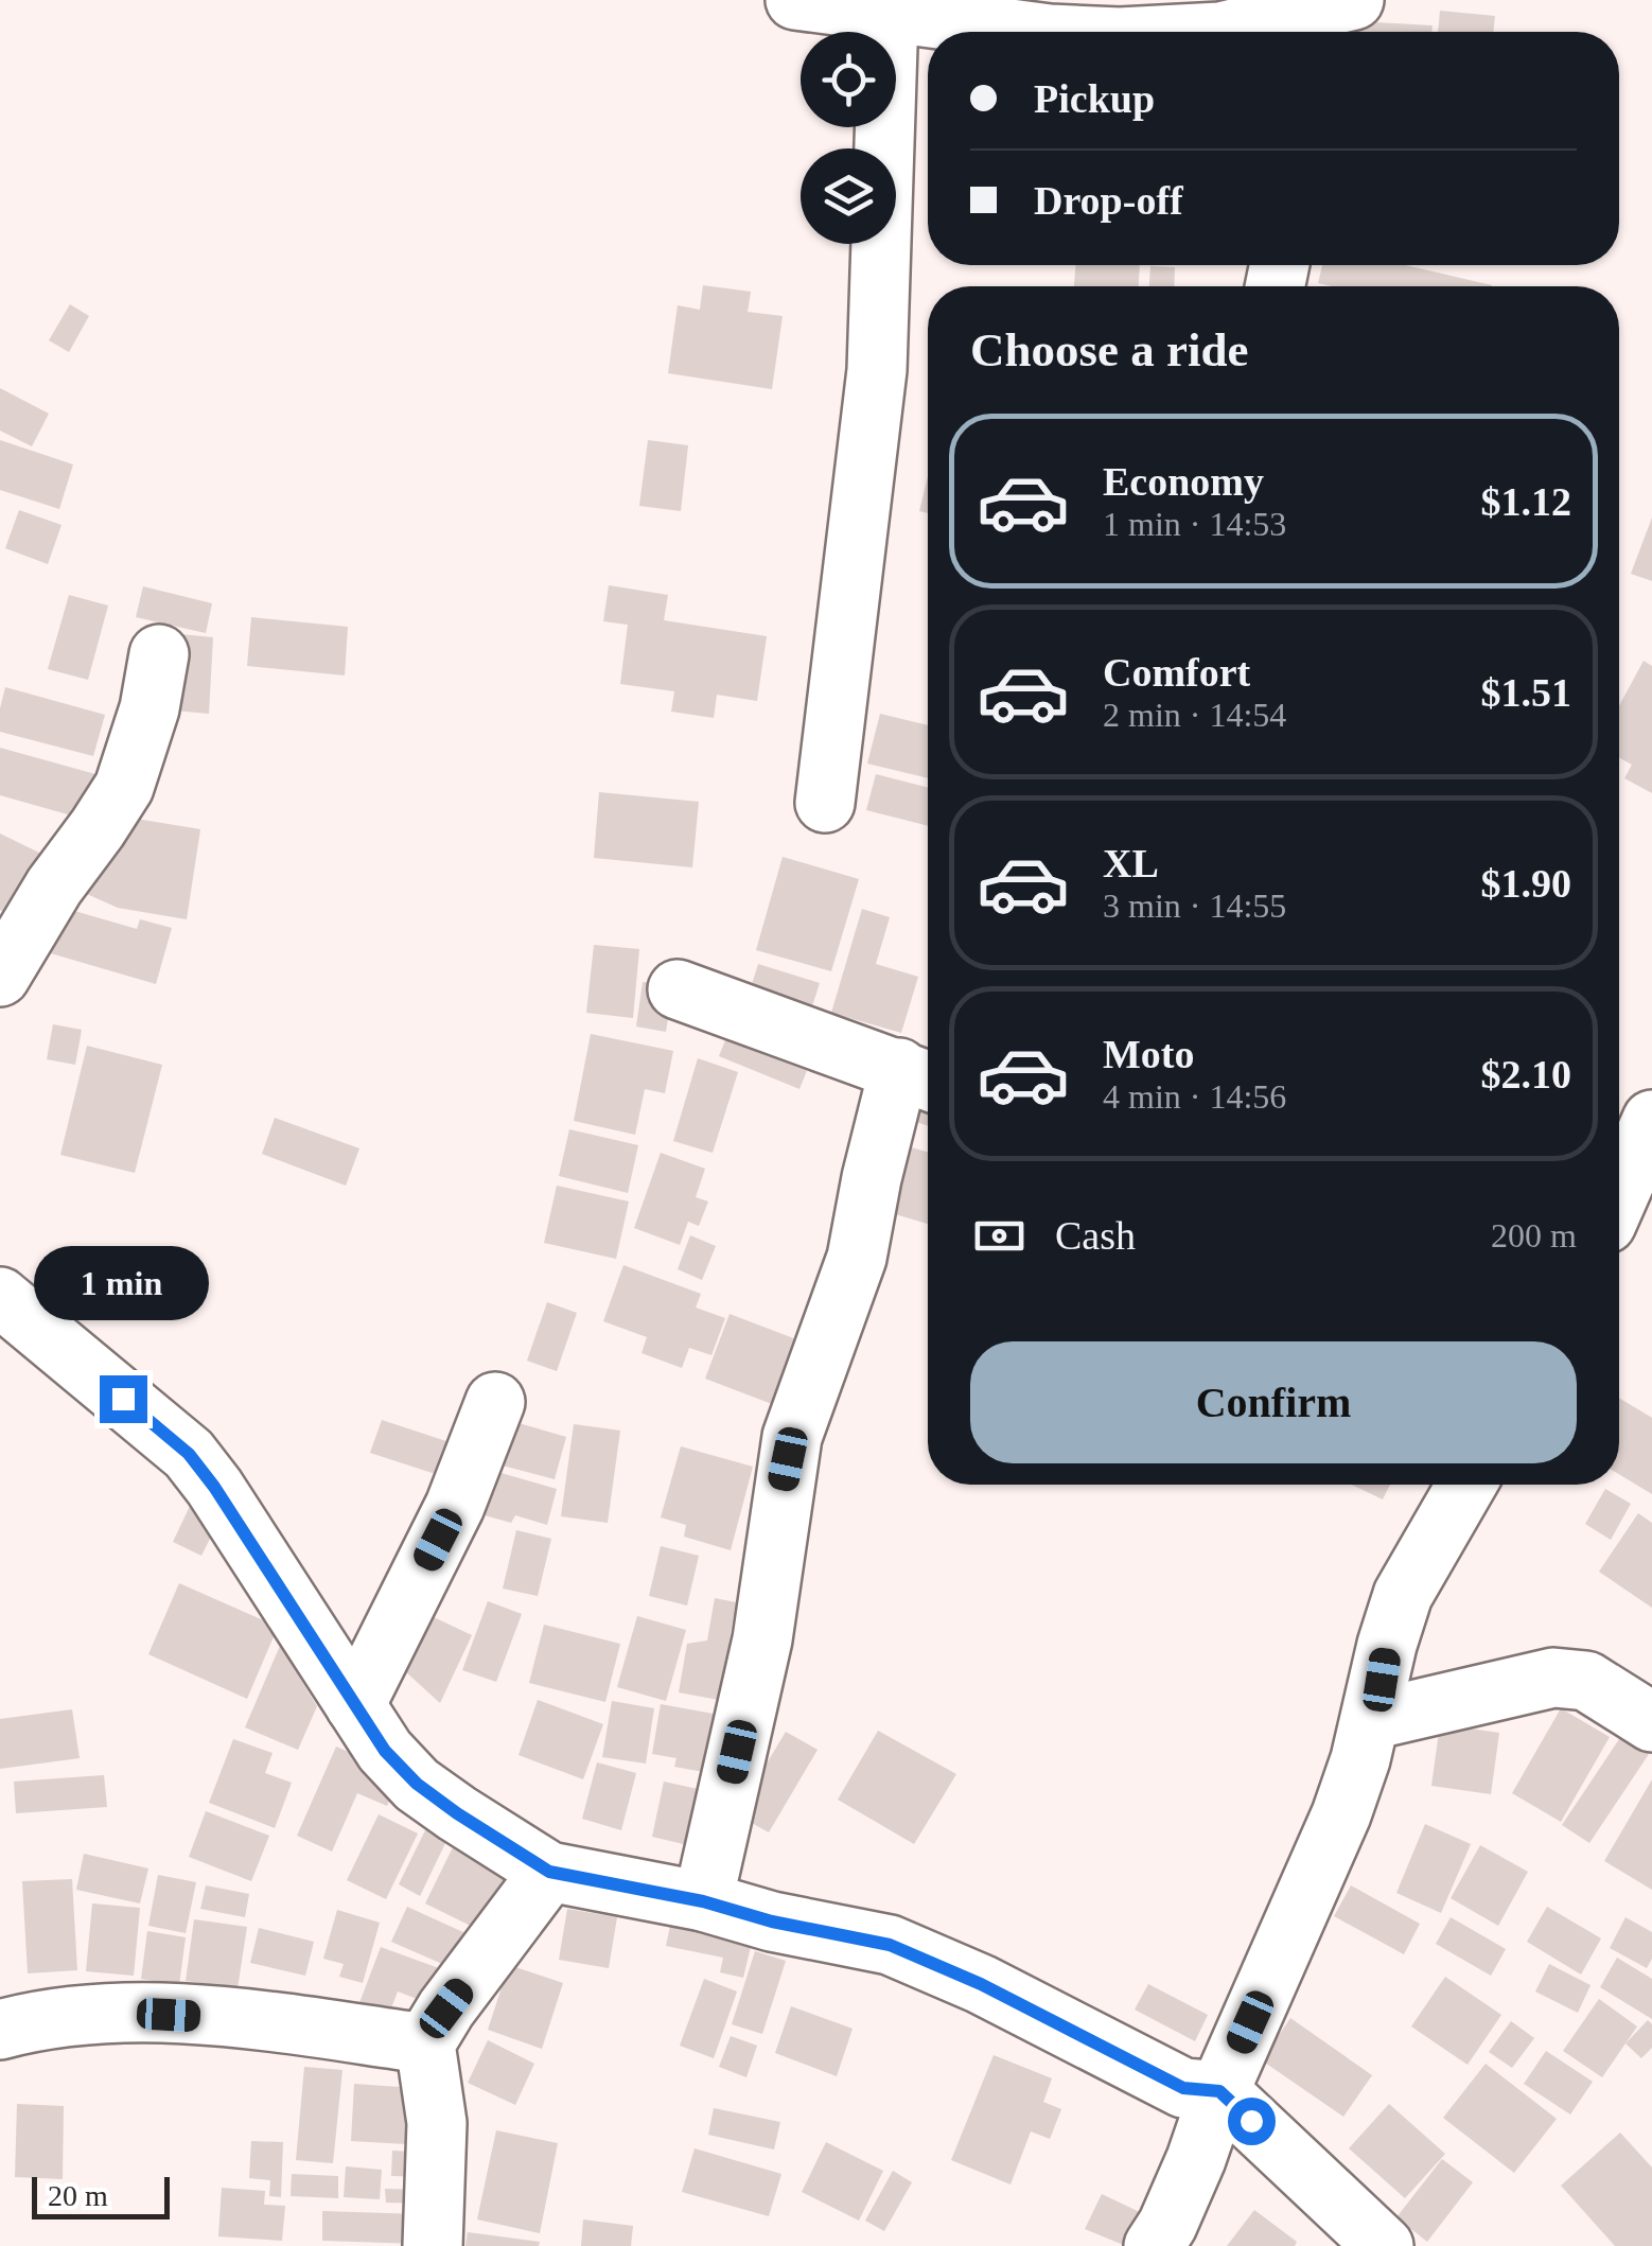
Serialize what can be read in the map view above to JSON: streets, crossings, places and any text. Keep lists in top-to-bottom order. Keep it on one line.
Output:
{"scale_bar":"20 m","page":{"banner":["Pickup","Drop-off"],"heading":"Choose a ride","list":[{"name":"Economy","note":"1 min · 14:53","value":"$1.12"},{"name":"Comfort","note":"2 min · 14:54","value":"$1.51"},{"name":"XL","note":"3 min · 14:55","value":"$1.90"},{"name":"Moto","note":"4 min · 14:56","value":"$2.10"}],"pay":["Cash","200 m"],"bubble":"1 min","buttons":"Confirm","scale":"20 m"}}
